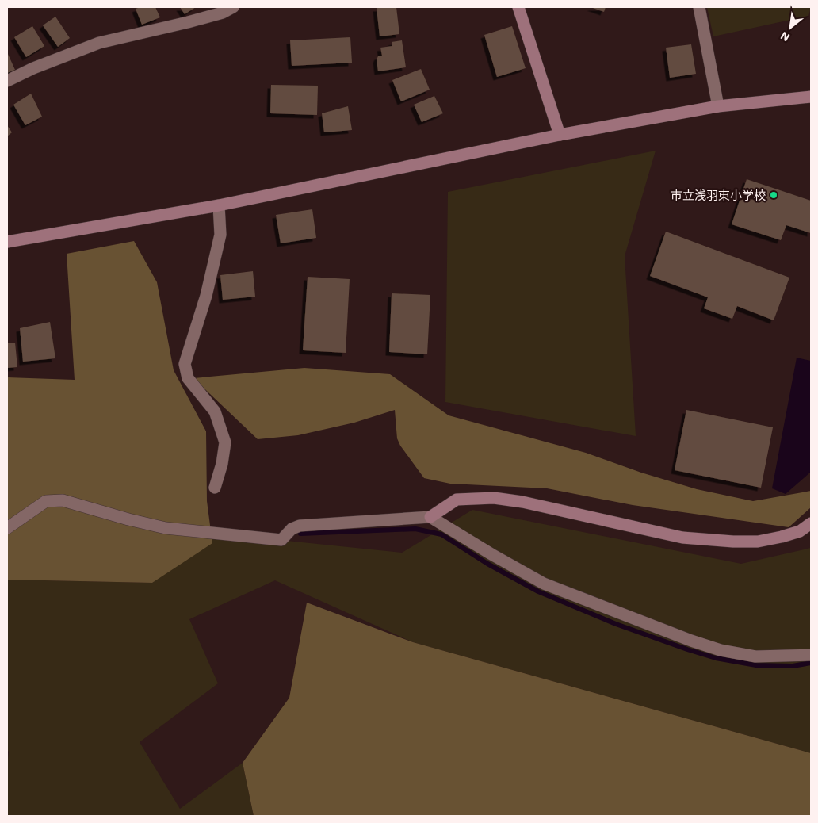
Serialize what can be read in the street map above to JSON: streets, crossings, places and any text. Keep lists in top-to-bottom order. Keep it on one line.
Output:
{"places":["市立浅羽東小学校"],"north":"bottom left"}
